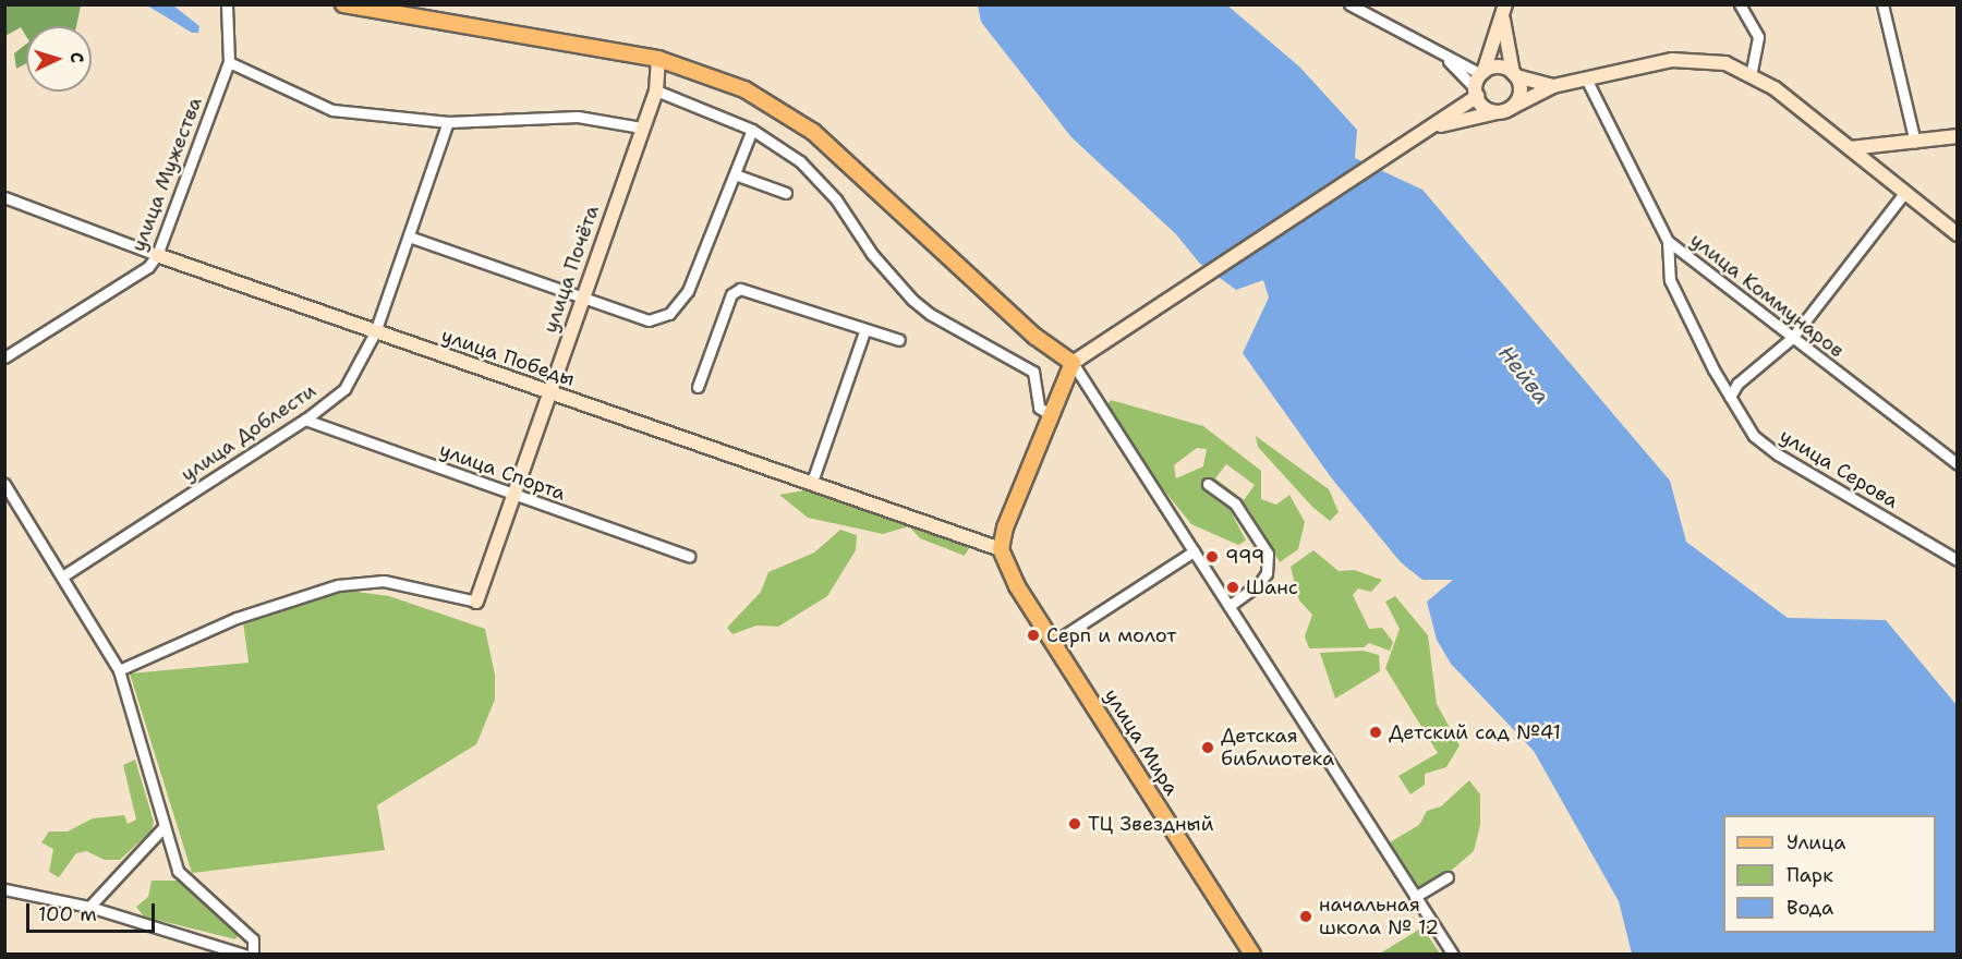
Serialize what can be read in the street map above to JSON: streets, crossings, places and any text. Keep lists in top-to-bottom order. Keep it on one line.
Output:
{"streets":{"main road":["улица Мира"],"street":["улица Мужества","улица Почёта","улица Коммунаров","улица Победы","улица Доблести","улица Серова","улица Спорта"]},"crossings":[["улица Мужества","улица Победы"],["улица Почёта","улица Победы"],["улица Почёта","улица Спорта"],["улица Коммунаров","улица Серова"],["улица Победы","улица Доблести"],["улица Победы","улица Мира"],["улица Доблести","улица Спорта"]],"water":["Нейва"],"places":["999","Шанс","Серп и молот","Детский сад №41","Детская библиотека","ТЦ Звездный","начальная школа № 12"],"legend":["Улица","Парк","Вода"],"scale_bar":"100 m","north":"right"}
